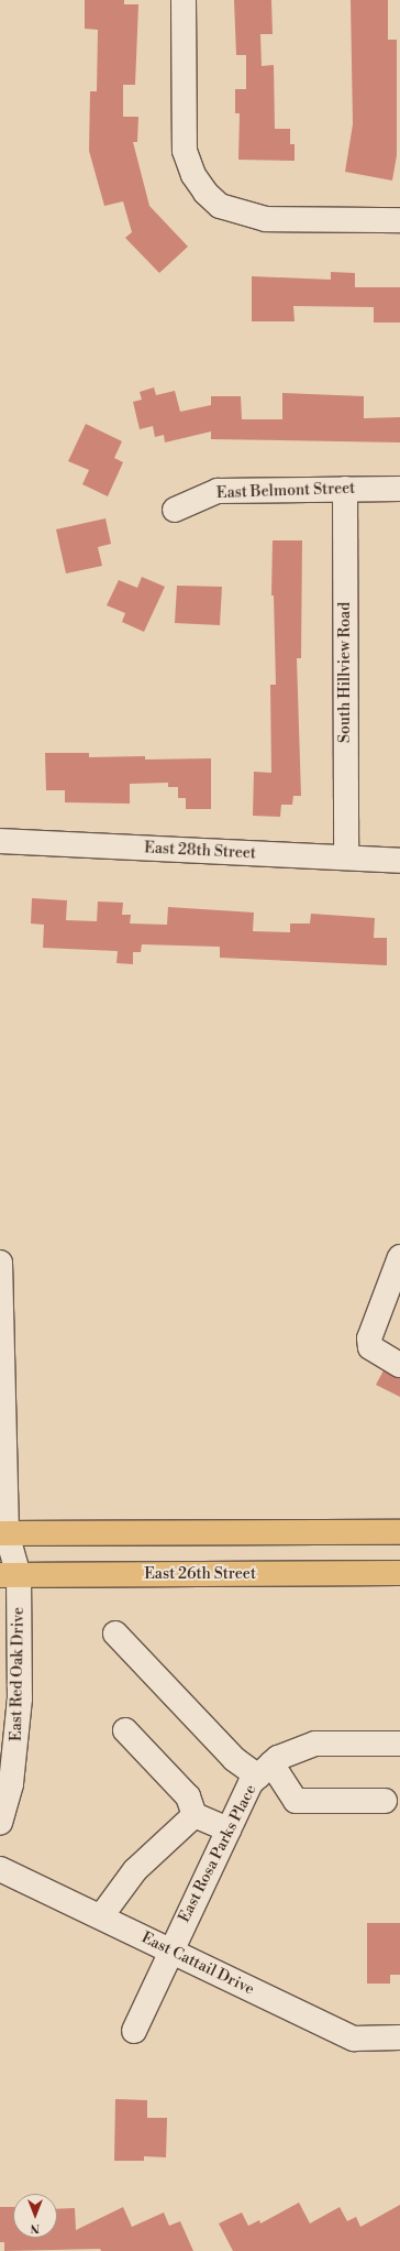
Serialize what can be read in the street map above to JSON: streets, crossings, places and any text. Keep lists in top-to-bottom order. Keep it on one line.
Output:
{"streets":{"main road":["East 26th Street"],"street":["East Belmont Street","South Hillview Road","East 28th Street","East Red Oak Drive","East Rosa Parks Place","East Cattail Drive"]},"crossings":[["East Belmont Street","South Hillview Road"],["South Hillview Road","East 28th Street"],["East 26th Street","East Red Oak Drive"],["East Rosa Parks Place","East Cattail Drive"]],"north":"bottom"}
